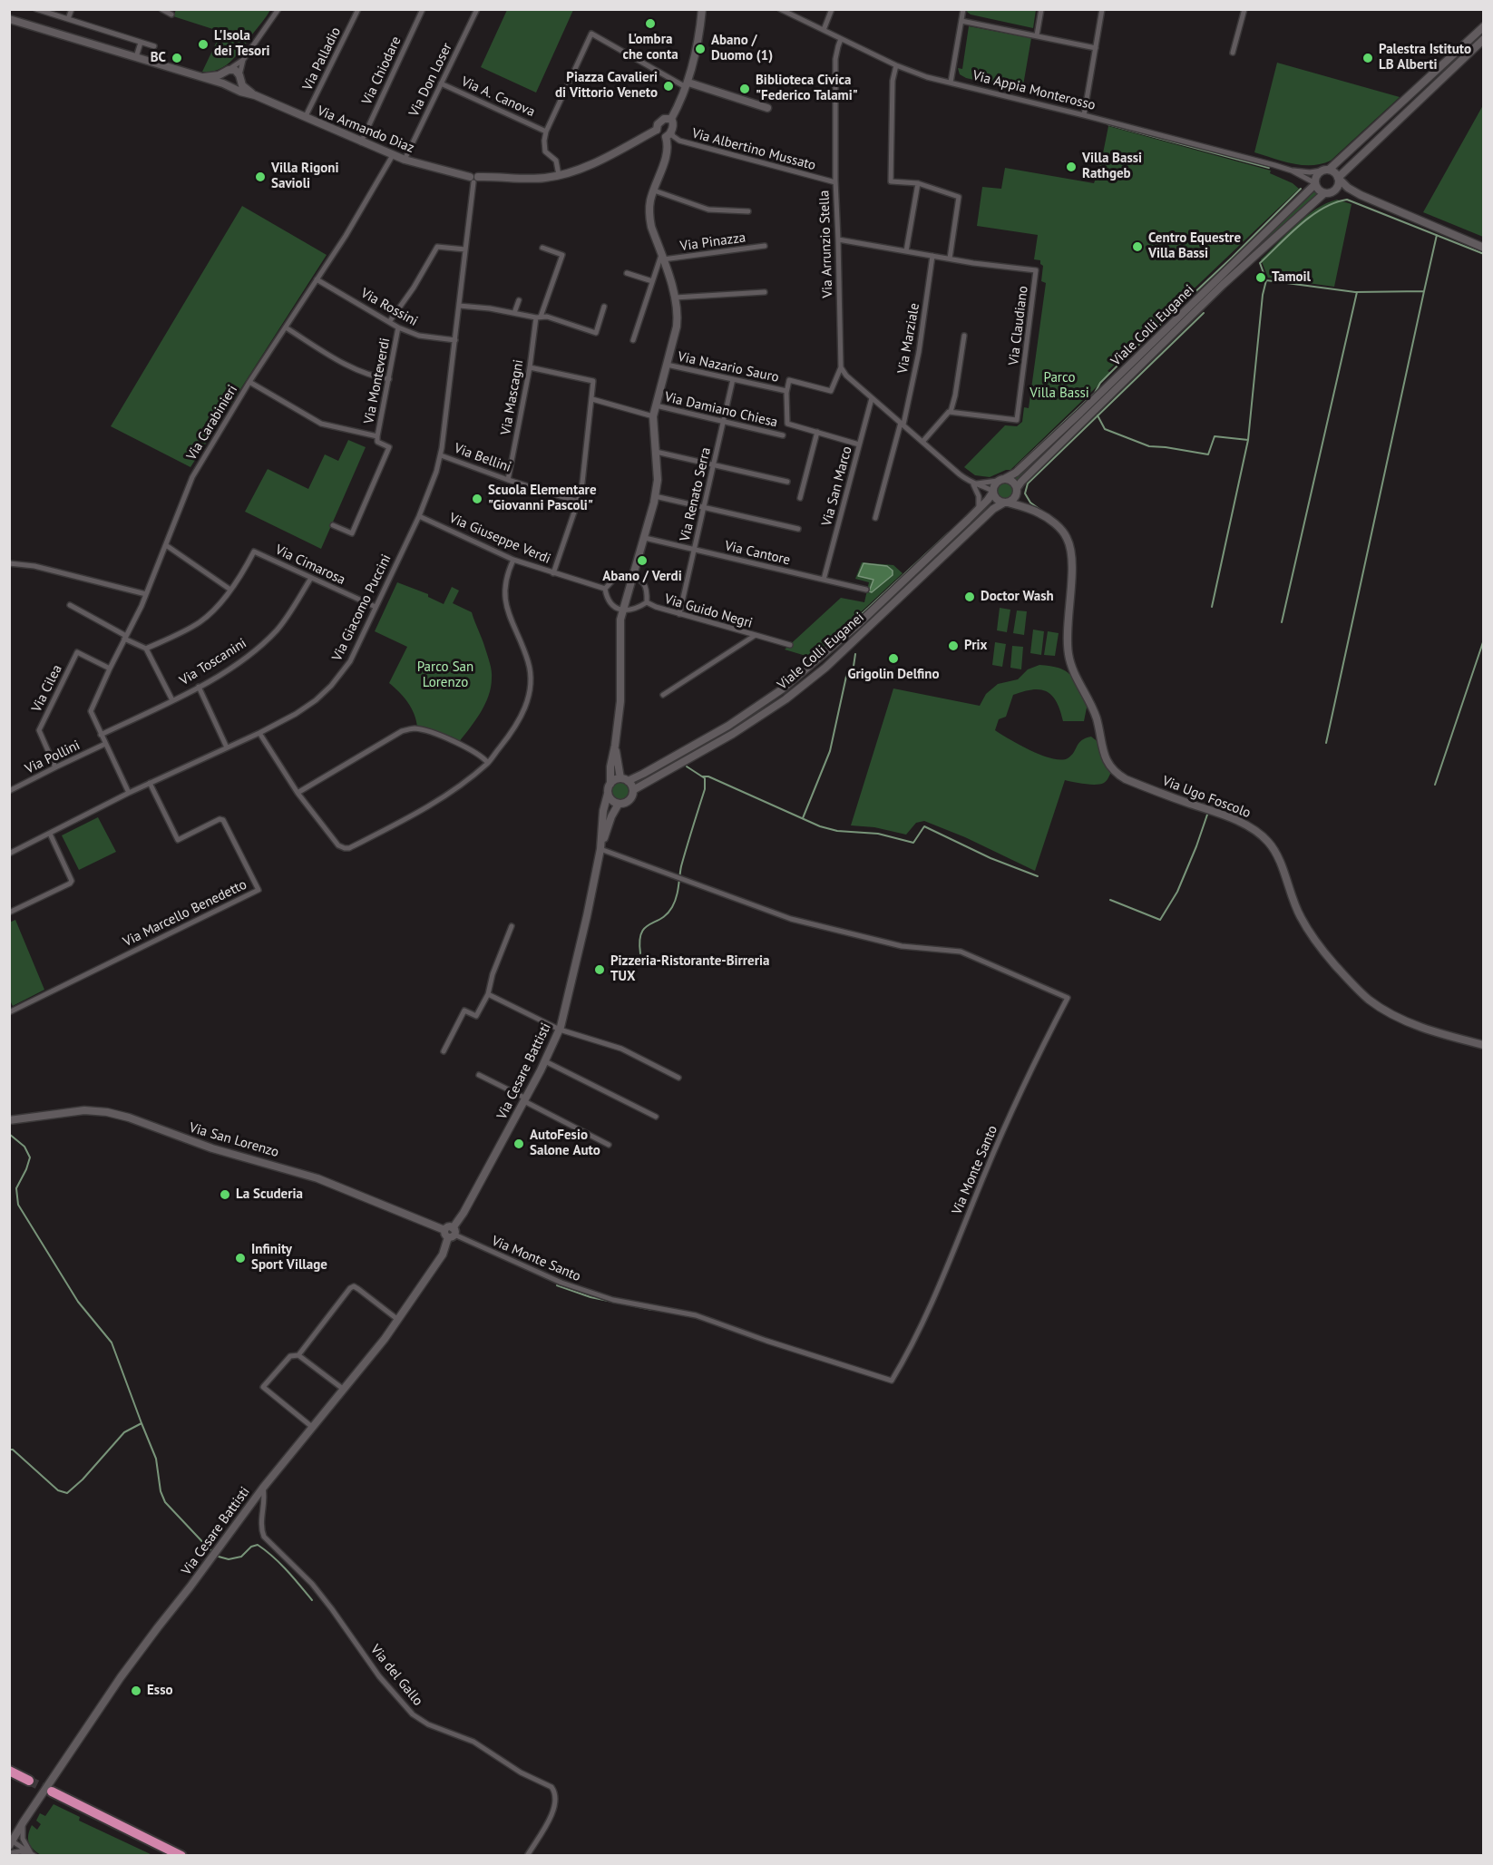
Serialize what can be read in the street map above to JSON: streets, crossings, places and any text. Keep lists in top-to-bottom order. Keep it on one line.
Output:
{"streets":{"main road":["Via Armando Diaz","Viale Colli Euganei","Via Ugo Foscolo","Via Cesare Battisti","Via San Lorenzo"],"street":["Via Palladio","Via Chiodare","Via Don Loser","Via Appia Monterosso","Via A. Canova","Via Albertino Mussato","Via Pinazza","Via Arrunzio Stella","Via Rossini","Via Claudiano","Via Marziale","Via Nazario Sauro","Via Monteverdi","Via Mascagni","Via Damiano Chiesa","Via Carabinieri","Via Bellini","Via San Marco","Via Renato Serra","Via Giuseppe Verdi","Via Cantore","Via Cimarosa","Via Giacomo Puccini","Via Guido Negri","Via Toscanini","Via Cilea","Via Pollini","Via Marcello Benedetto","Via Monte Santo","Via del Gallo"]},"crossings":[["Via Palladio","Via Armando Diaz"],["Via Chiodare","Via Armando Diaz"],["Via Don Loser","Via A. Canova"],["Via Don Loser","Via Armando Diaz"],["Via Appia Monterosso","Via Arrunzio Stella"],["Via Appia Monterosso","Viale Colli Euganei"],["Via Armando Diaz","Via Albertino Mussato"],["Via Armando Diaz","Via Carabinieri"],["Via Armando Diaz","Via Giacomo Puccini"],["Via Armando Diaz","Via Cesare Battisti"],["Via Albertino Mussato","Via Arrunzio Stella"],["Via Albertino Mussato","Via Cesare Battisti"],["Via Pinazza","Via Cesare Battisti"],["Via Arrunzio Stella","Via Claudiano"],["Via Arrunzio Stella","Via Nazario Sauro"],["Via Rossini","Via Monteverdi"],["Via Rossini","Via Carabinieri"],["Via Rossini","Via Giacomo Puccini"],["Via Claudiano","Via Marziale"],["Viale Colli Euganei","Via Ugo Foscolo"],["Viale Colli Euganei","Via Cesare Battisti"],["Via Nazario Sauro","Via San Marco"],["Via Nazario Sauro","Via Renato Serra"],["Via Nazario Sauro","Via Cesare Battisti"],["Via Mascagni","Via Bellini"],["Via Damiano Chiesa","Via Renato Serra"],["Via Damiano Chiesa","Via Cesare Battisti"],["Via Bellini","Via Giacomo Puccini"],["Via San Marco","Via Cantore"],["Via Renato Serra","Via Cantore"],["Via Renato Serra","Via Guido Negri"],["Via Giuseppe Verdi","Via Giacomo Puccini"],["Via Cantore","Via Cesare Battisti"],["Via Cimarosa","Via Giacomo Puccini"],["Via Cimarosa","Via Toscanini"],["Via Giacomo Puccini","Via Marcello Benedetto"],["Via Cilea","Via Pollini"],["Via Cesare Battisti","Via San Lorenzo"],["Via Cesare Battisti","Via Monte Santo"],["Via Cesare Battisti","Via del Gallo"],["Via San Lorenzo","Via Monte Santo"]],"parks":["Parco Villa Bassi","Parco San Lorenzo"],"places":["L'ombra che conta","L'Isola dei Tesori","Abano / Duomo (1)","BC","Palestra Istituto LB Alberti","Piazza Cavalieri di Vittorio Veneto","Biblioteca Civica \"Federico Talami\"","Villa Bassi Rathgeb","Villa Rigoni Savioli","Centro Equestre Villa Bassi","Tamoil","Scuola Elementare \"Giovanni Pascoli\"","Abano / Verdi","Doctor Wash","Prix","Grigolin Delfino","Pizzeria-Ristorante-Birreria TUX","AutoFesio Salone Auto","La Scuderia","Infinity Sport Village","Esso"]}
